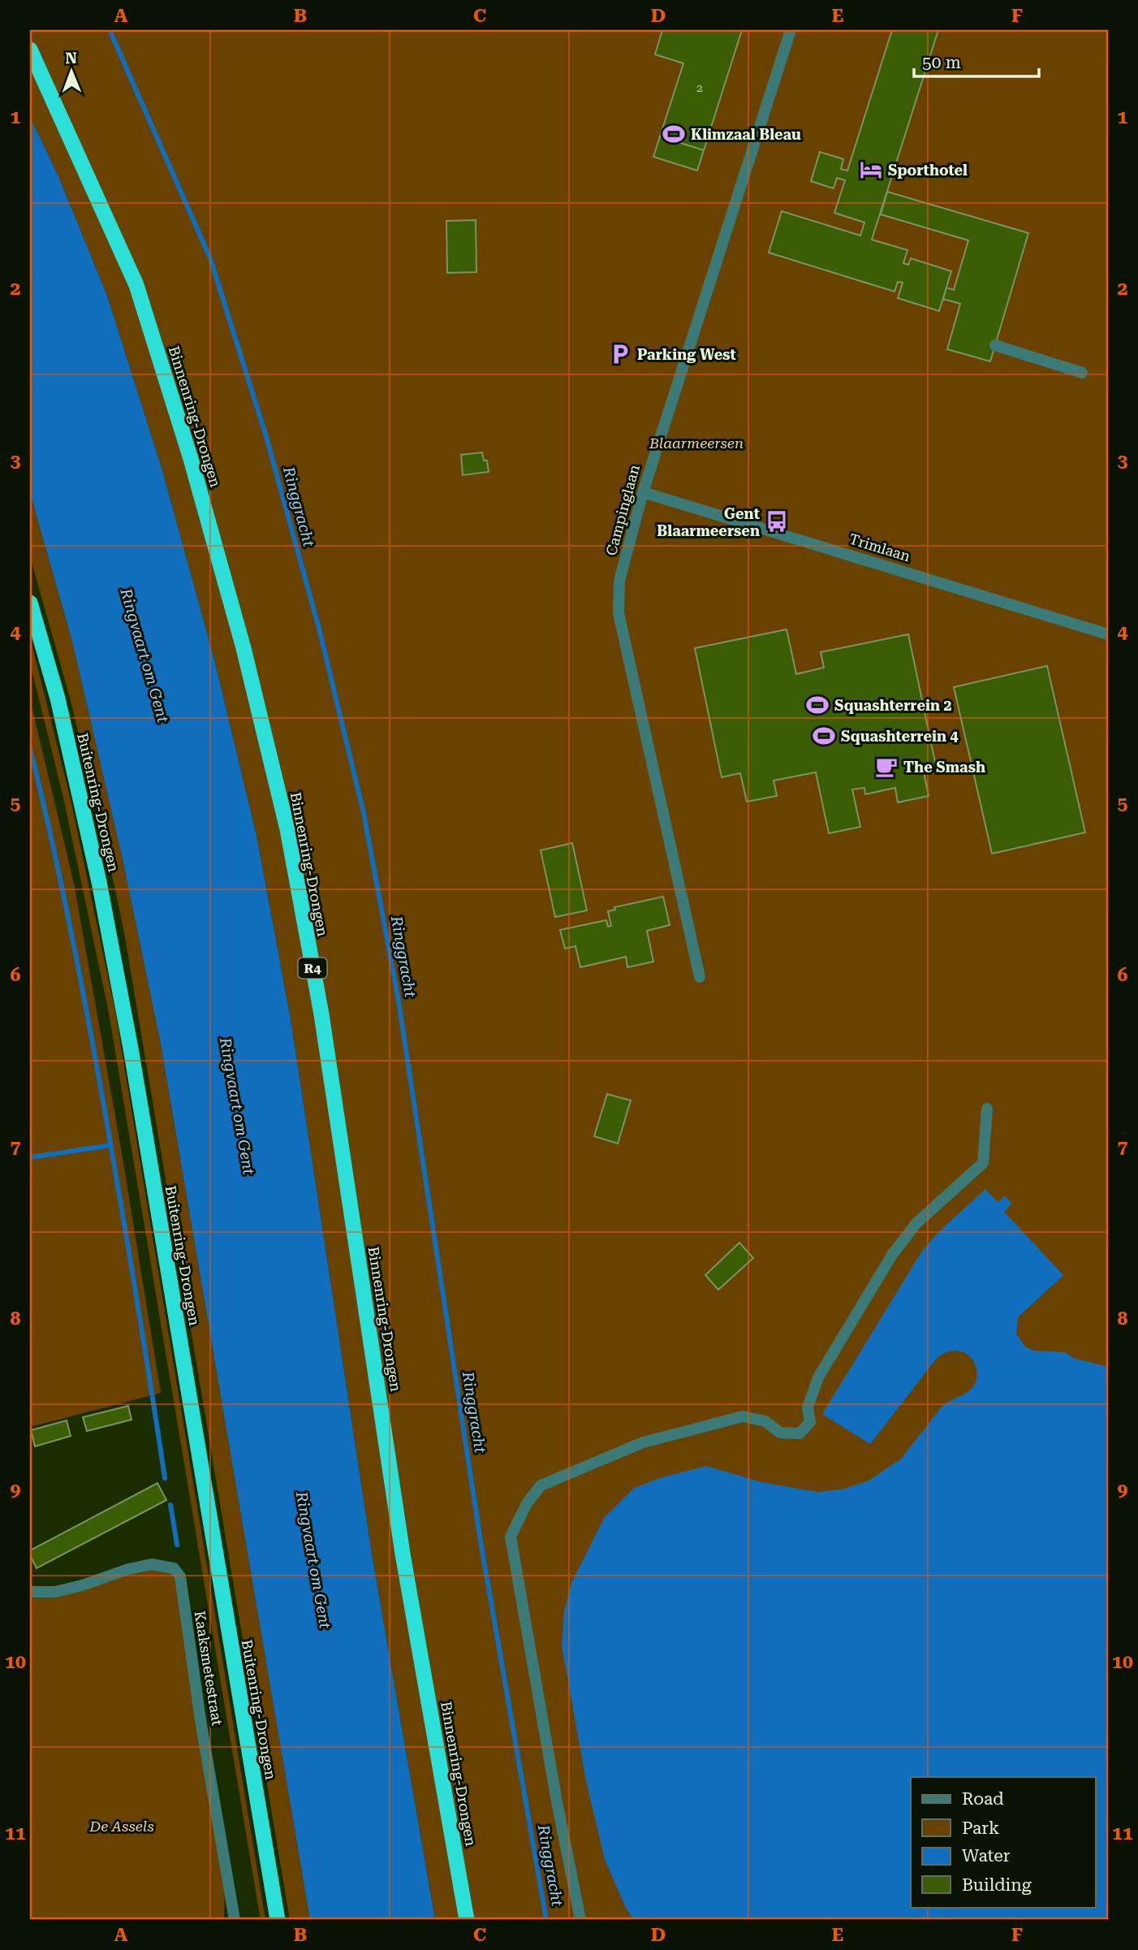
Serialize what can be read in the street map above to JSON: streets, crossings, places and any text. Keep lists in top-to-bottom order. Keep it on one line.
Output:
{"streets":{"highway":["Binnenring-Drongen","Buitenring-Drongen","R4"],"street":["Campinglaan","Trimlaan","Kaaksmetestraat"]},"crossings":[["Campinglaan","Trimlaan"]],"water":["Ringgracht","Ringvaart om Gent"],"parks":["Blaarmeersen","De Assels"],"places":{"sports":["Klimzaal Bleau","Squashterrein 2","Squashterrein 4"],"hotel":["Sporthotel"],"parking":["Parking West"],"bus stop":["Gent Blaarmeersen"],"cafe":["The Smash"]},"house_numbers":["2"],"legend":["Road","Park","Water","Building"],"scale_bar":"50 m","north":"top","grid":{"columns":["A","B","C","D","E","F"],"rows":["1","2","3","4","5","6","7","8","9","10","11"]}}
